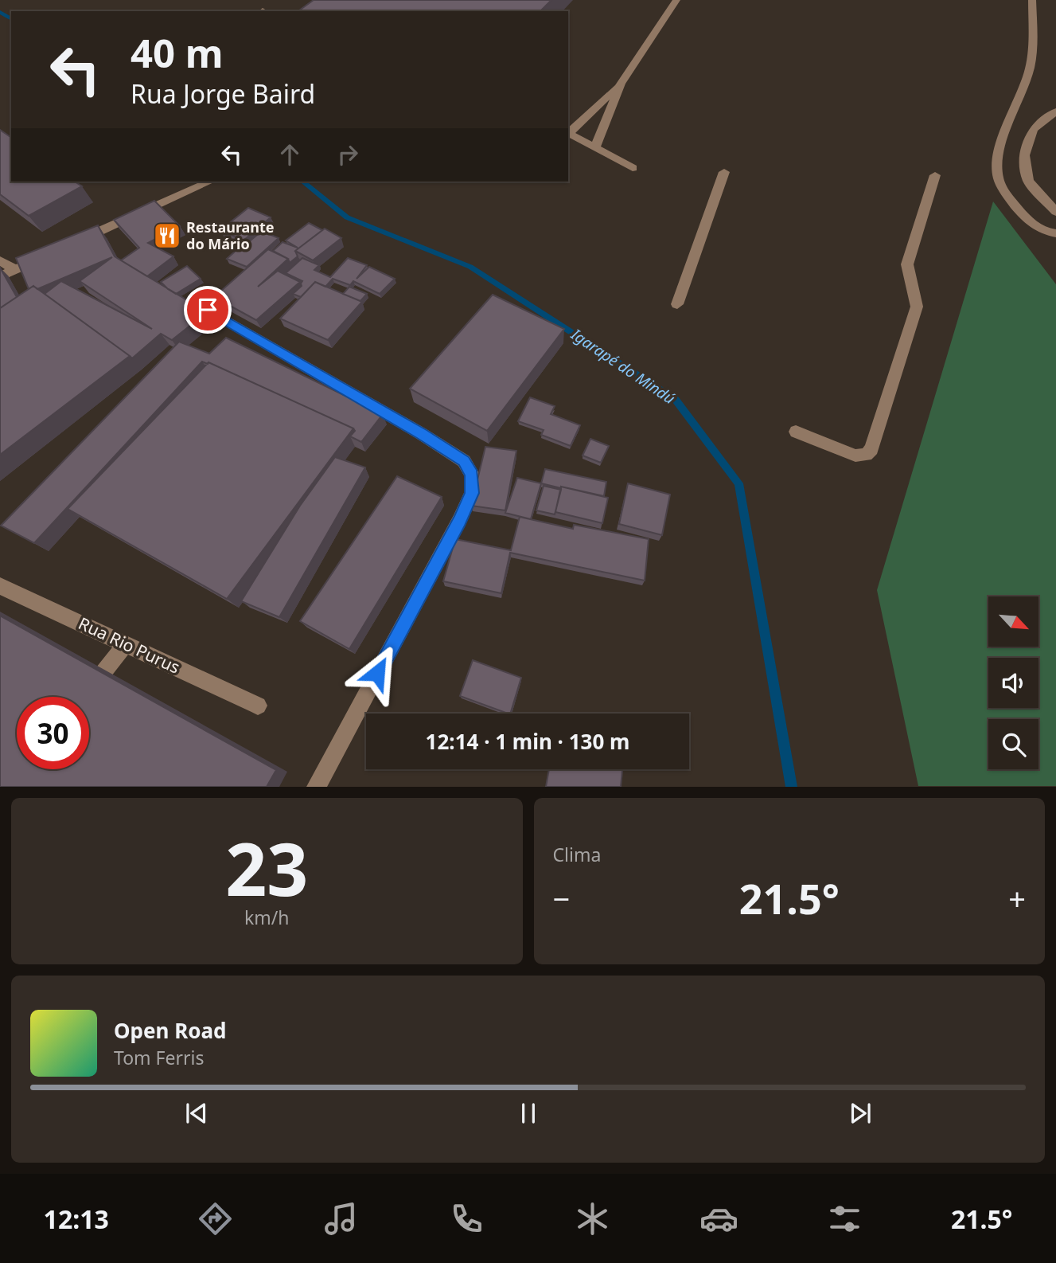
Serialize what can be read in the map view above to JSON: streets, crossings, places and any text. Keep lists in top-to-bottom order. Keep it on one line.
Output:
{"streets":{"street":["Rua Rio Purus"]},"water":["Igarapé do Mindú"],"places":{"restaurant":["Restaurante do Mário"]},"north":"bottom right","page":{"turn":["40 m","Rua Jorge Baird"],"limit":"30","trip":"12:14 · 1 min · 130 m","tile":[["23","km/h"],"Clima"],"heat":["−","21.5°","+"],"song":["Open Road","Tom Ferris"],"tabs":["12:13","21.5°"]}}
